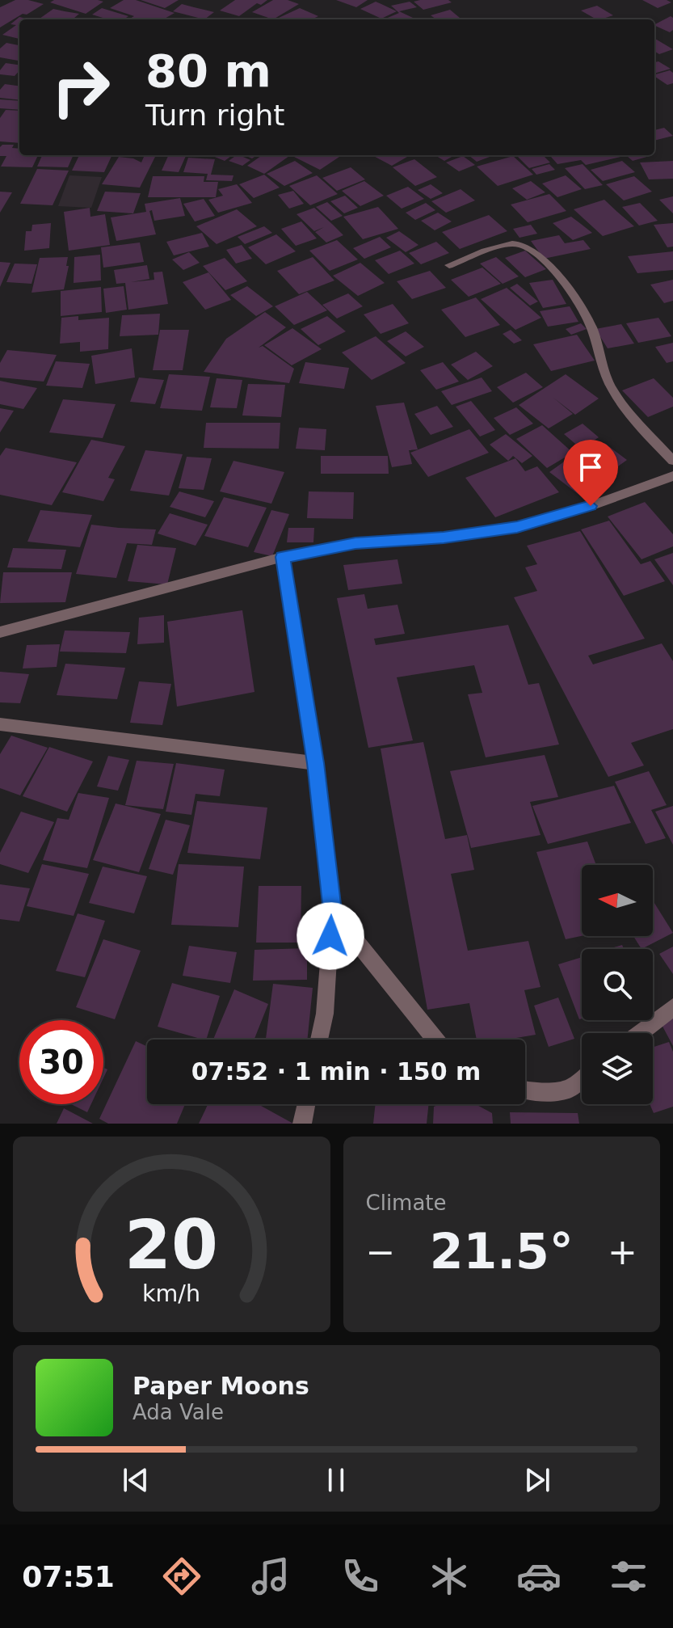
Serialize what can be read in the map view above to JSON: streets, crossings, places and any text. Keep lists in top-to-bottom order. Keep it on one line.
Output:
{"north":"left","page":{"turn":["80 m","Turn right"],"limit":"30","trip":"07:52 · 1 min · 150 m","tile":"Climate","heat":["−","21.5°","+"],"song":["Paper Moons","Ada Vale"],"tabs":"07:51","gauge":["20","km/h"]}}
